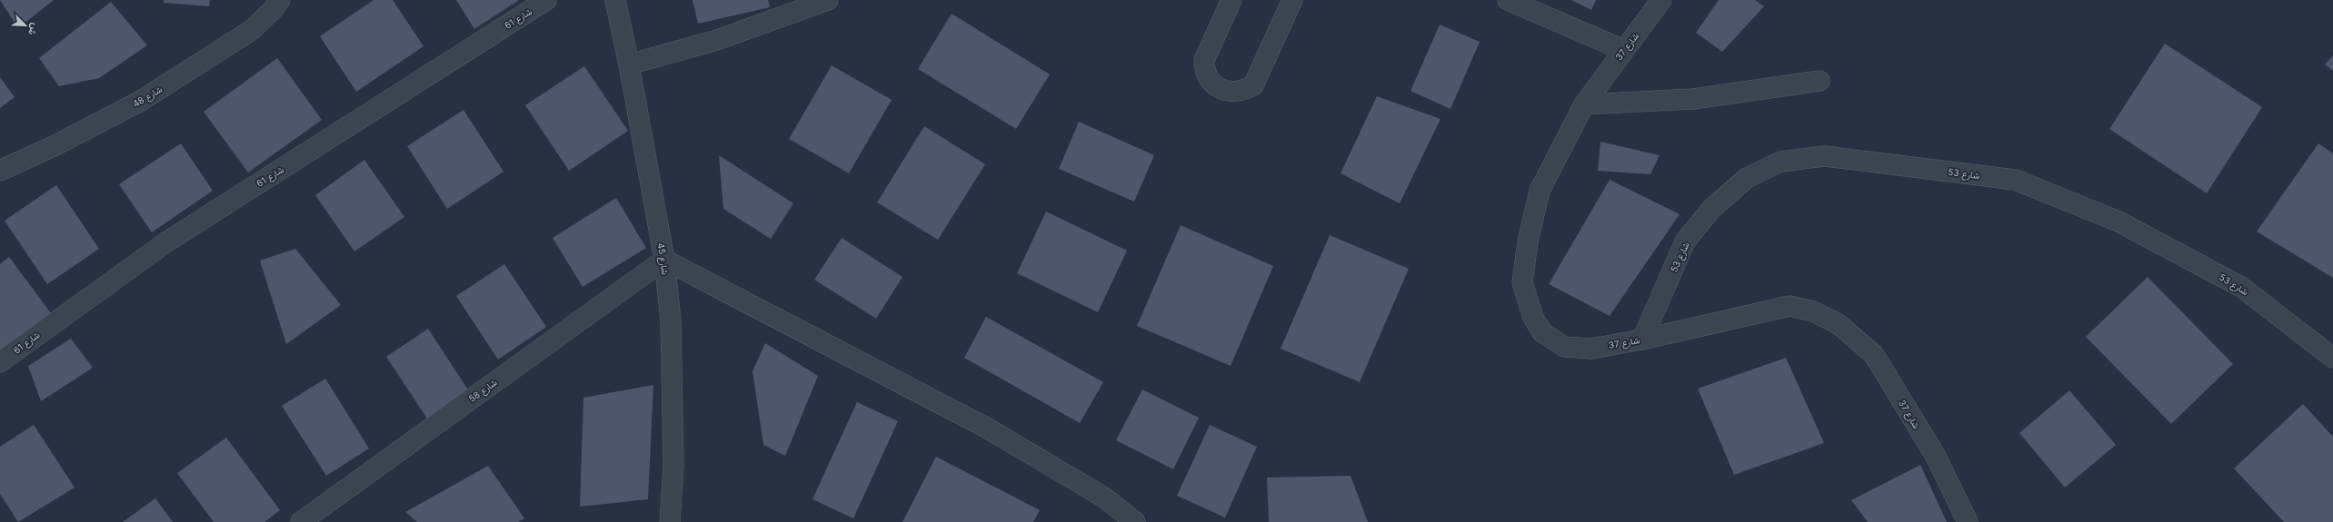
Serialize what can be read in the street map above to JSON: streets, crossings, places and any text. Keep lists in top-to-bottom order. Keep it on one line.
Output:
{"streets":{"street":["شارع 61","شارع 37","شارع 48","شارع 53","شارع 45","شارع 58"]},"crossings":[["شارع 37","شارع 53"],["شارع 45","شارع 58"]],"north":"bottom right"}
